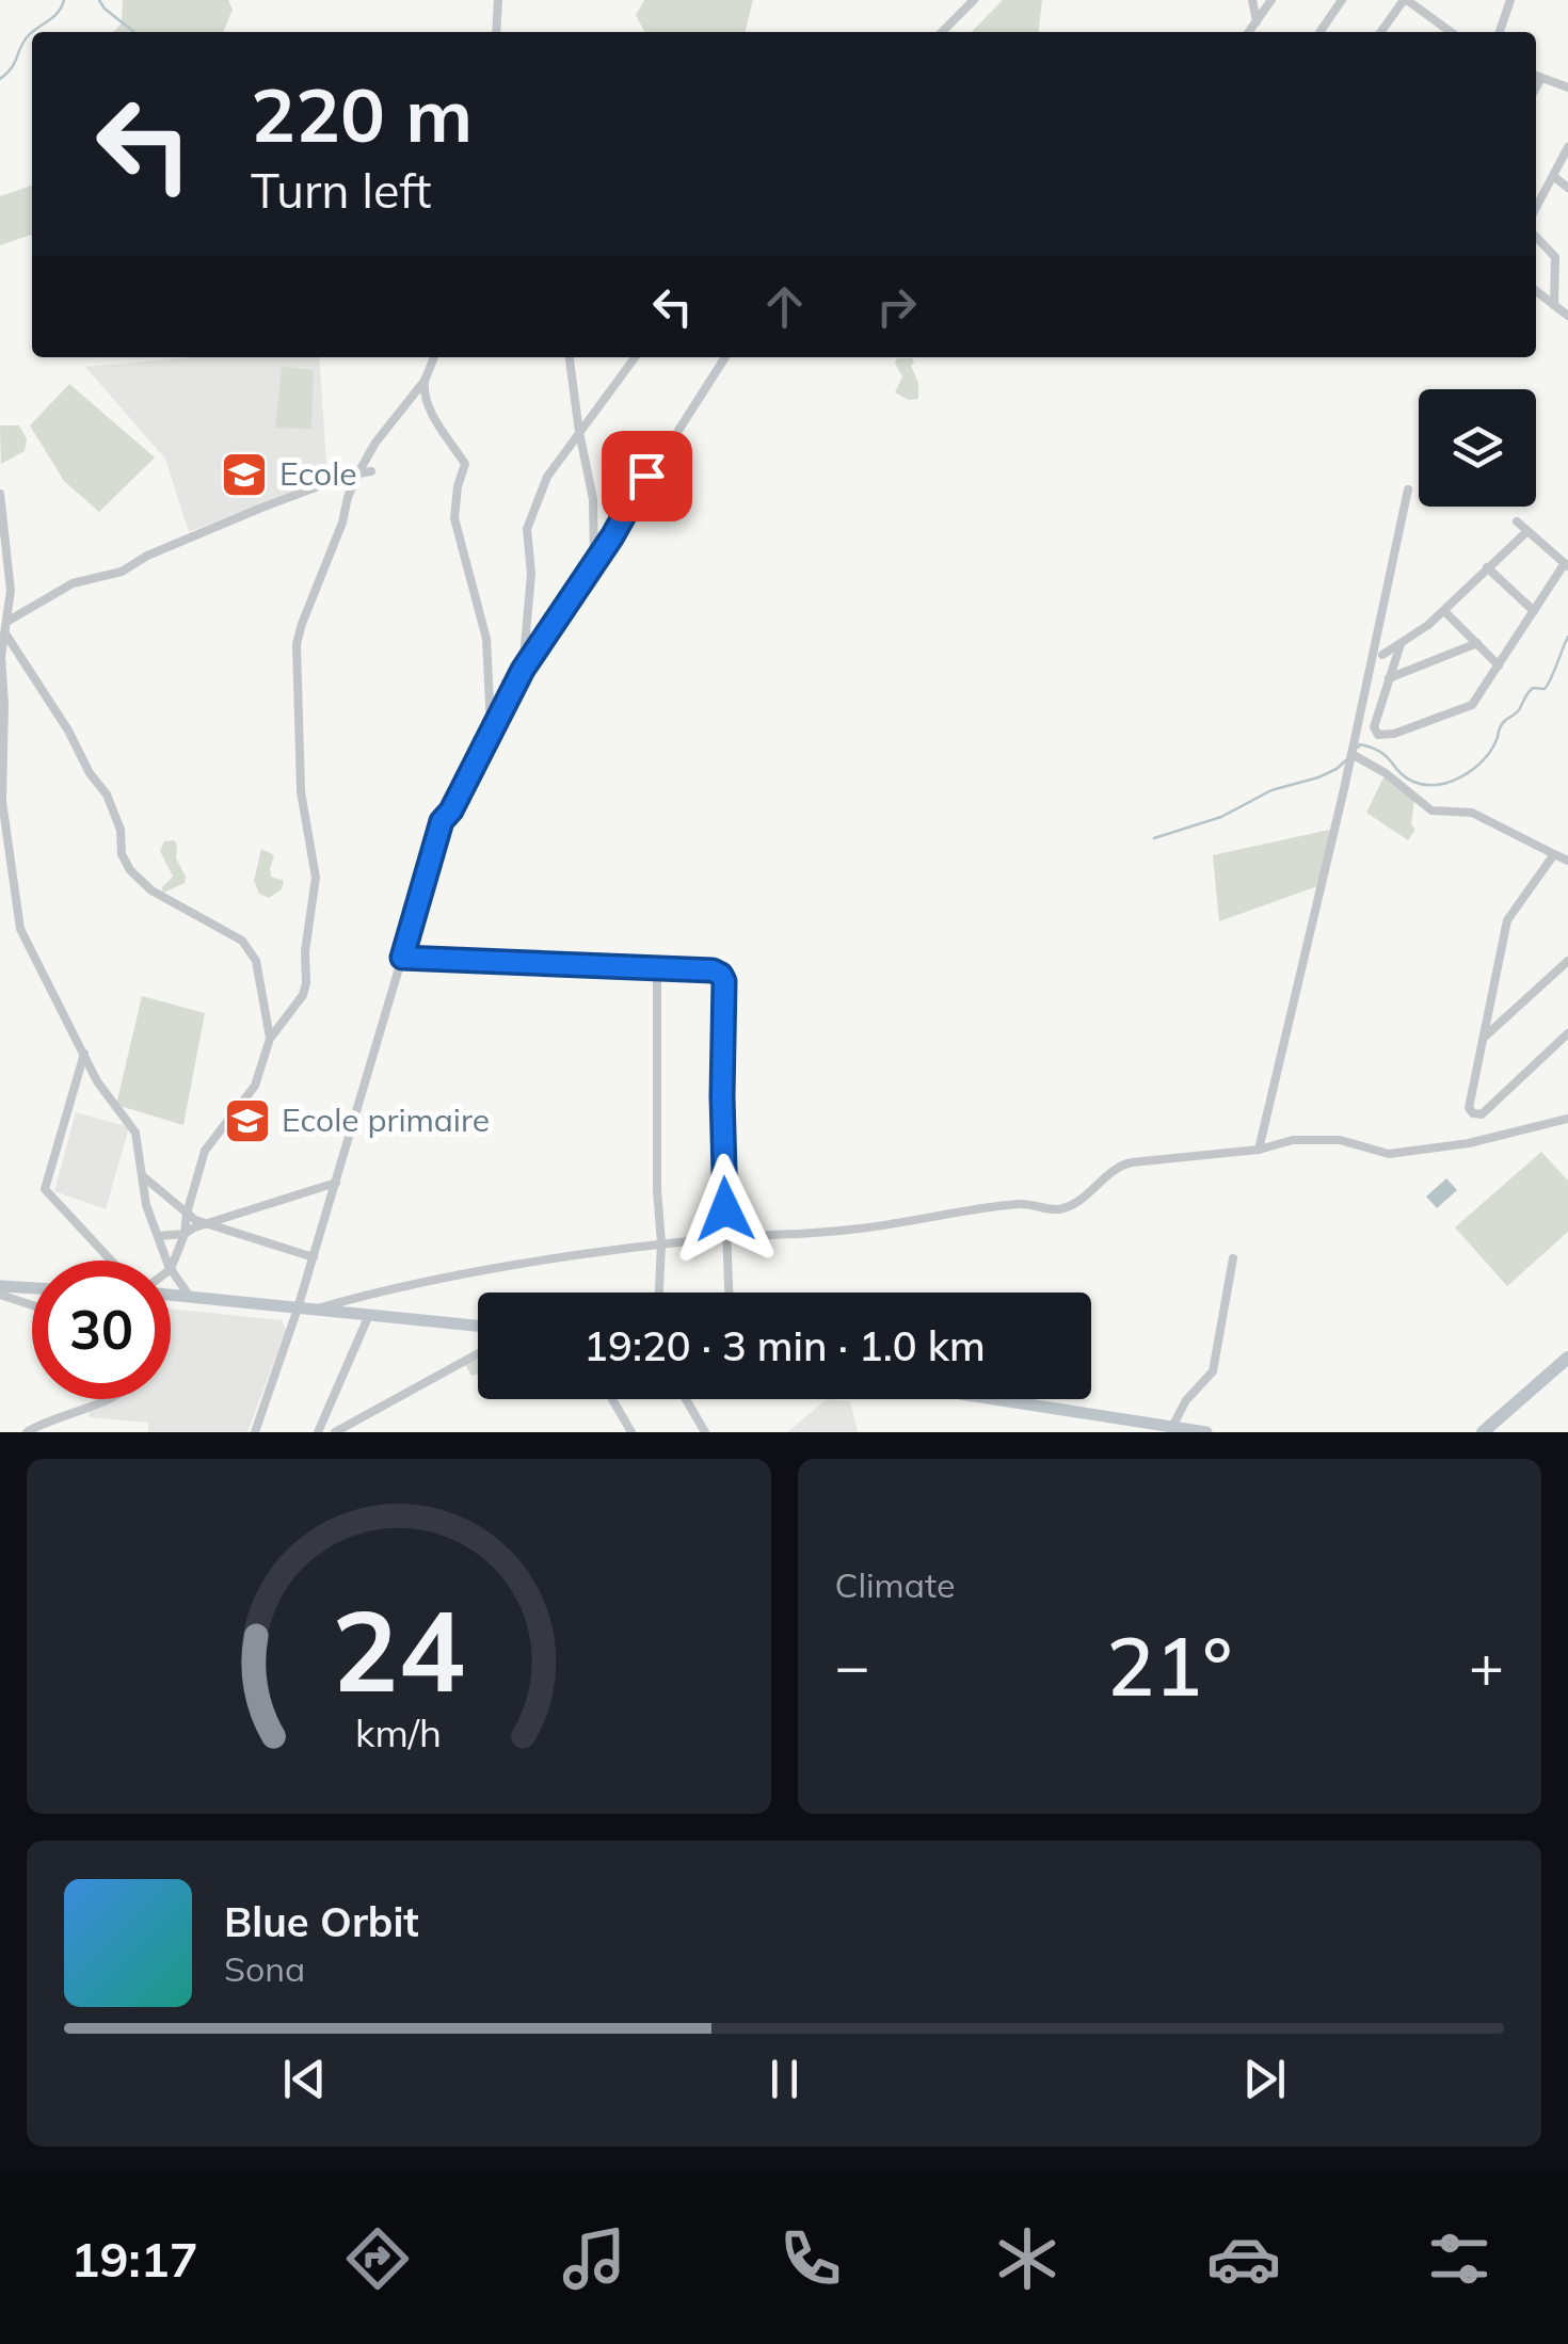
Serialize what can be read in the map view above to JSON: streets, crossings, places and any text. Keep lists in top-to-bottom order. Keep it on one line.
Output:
{"places":{"school or university":["Ecole","Ecole primaire"]},"page":{"turn":["220 m","Turn left"],"limit":"30","trip":"19:20 · 3 min · 1.0 km","tile":"Climate","heat":["−","21°","+"],"song":["Blue Orbit","Sona"],"tabs":"19:17","gauge":["24","km/h"]}}
